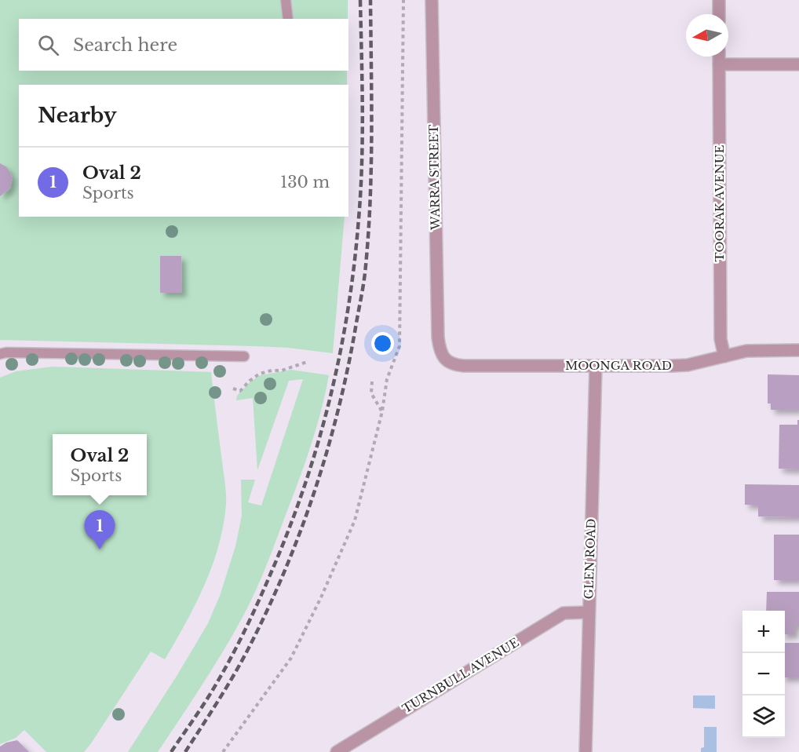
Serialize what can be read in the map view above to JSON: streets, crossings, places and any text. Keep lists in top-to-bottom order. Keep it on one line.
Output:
{"streets":{"street":["WARRA STREET","TOORAK AVENUE","MOONGA ROAD","GLEN ROAD","TURNBULL AVENUE"]},"crossings":[["WARRA STREET","MOONGA ROAD"],["TOORAK AVENUE","MOONGA ROAD"],["MOONGA ROAD","GLEN ROAD"],["GLEN ROAD","TURNBULL AVENUE"]],"north":"left","page":{"search":"Search here","heading":"Nearby","list":[{"mark":"1","name":"Oval 2","note":"Sports","value":"130 m"}],"popup":["Oval 2","Sports"],"pins":"1","map_buttons":["+","−"]}}
